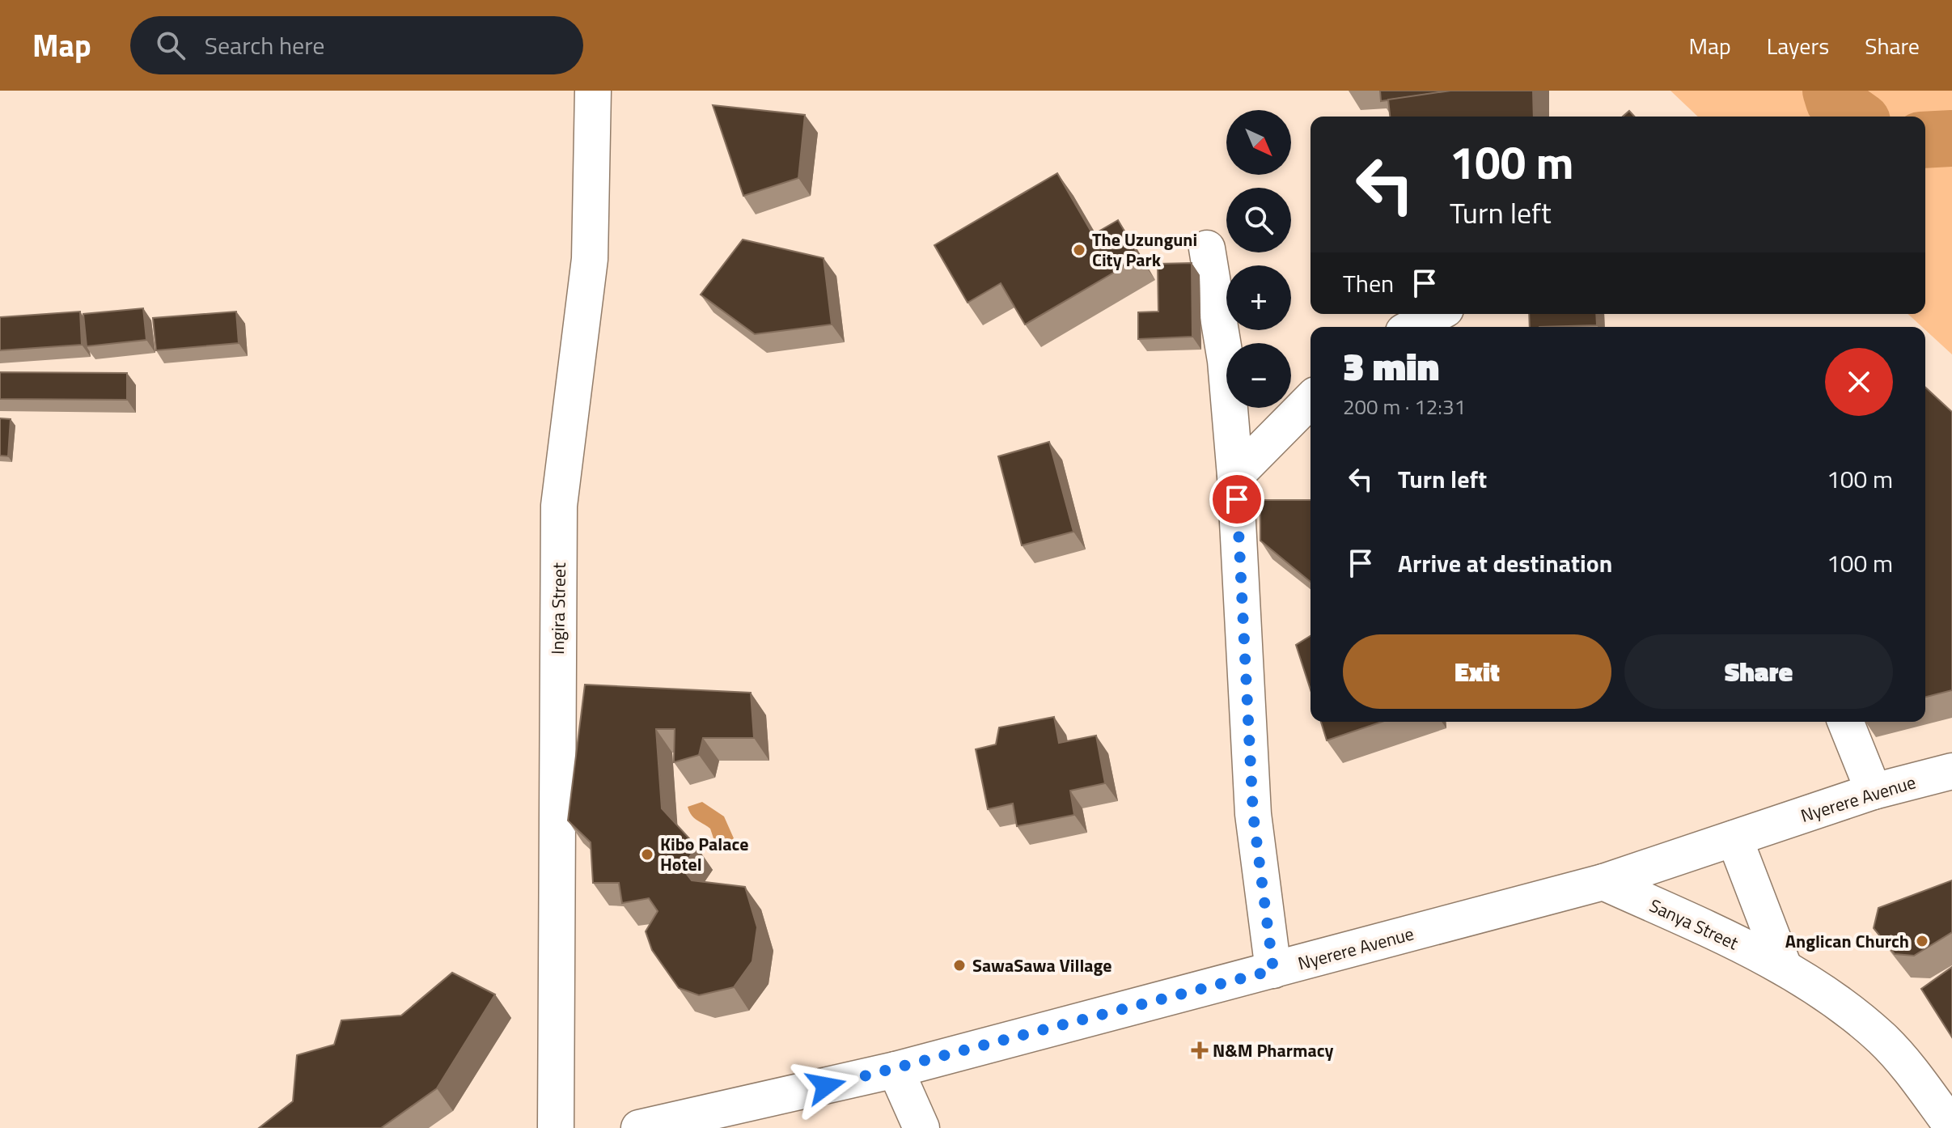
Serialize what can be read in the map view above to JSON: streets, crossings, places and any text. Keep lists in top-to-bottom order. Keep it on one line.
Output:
{"streets":{"street":["Ingira Street","Nyerere Avenue","Sanya Street"]},"crossings":[["Nyerere Avenue","Sanya Street"]],"places":{"other":["The Uzunguni City Park","Kibo Palace Hotel","Anglican Church","SawaSawa Village"],"health":["N&M Pharmacy"]},"north":"bottom right","page":{"header":"Map","search":"Search here","nav":["Map","Layers","Share"],"map_buttons":["+","−"],"turn":["100 m","Turn left"],"then":"Then","heading":["3 min","200 m · 12:31"],"list":[{"name":"Turn left","value":"100 m"},{"name":"Arrive at destination","value":"100 m"}],"buttons":["Exit","Share"]}}
